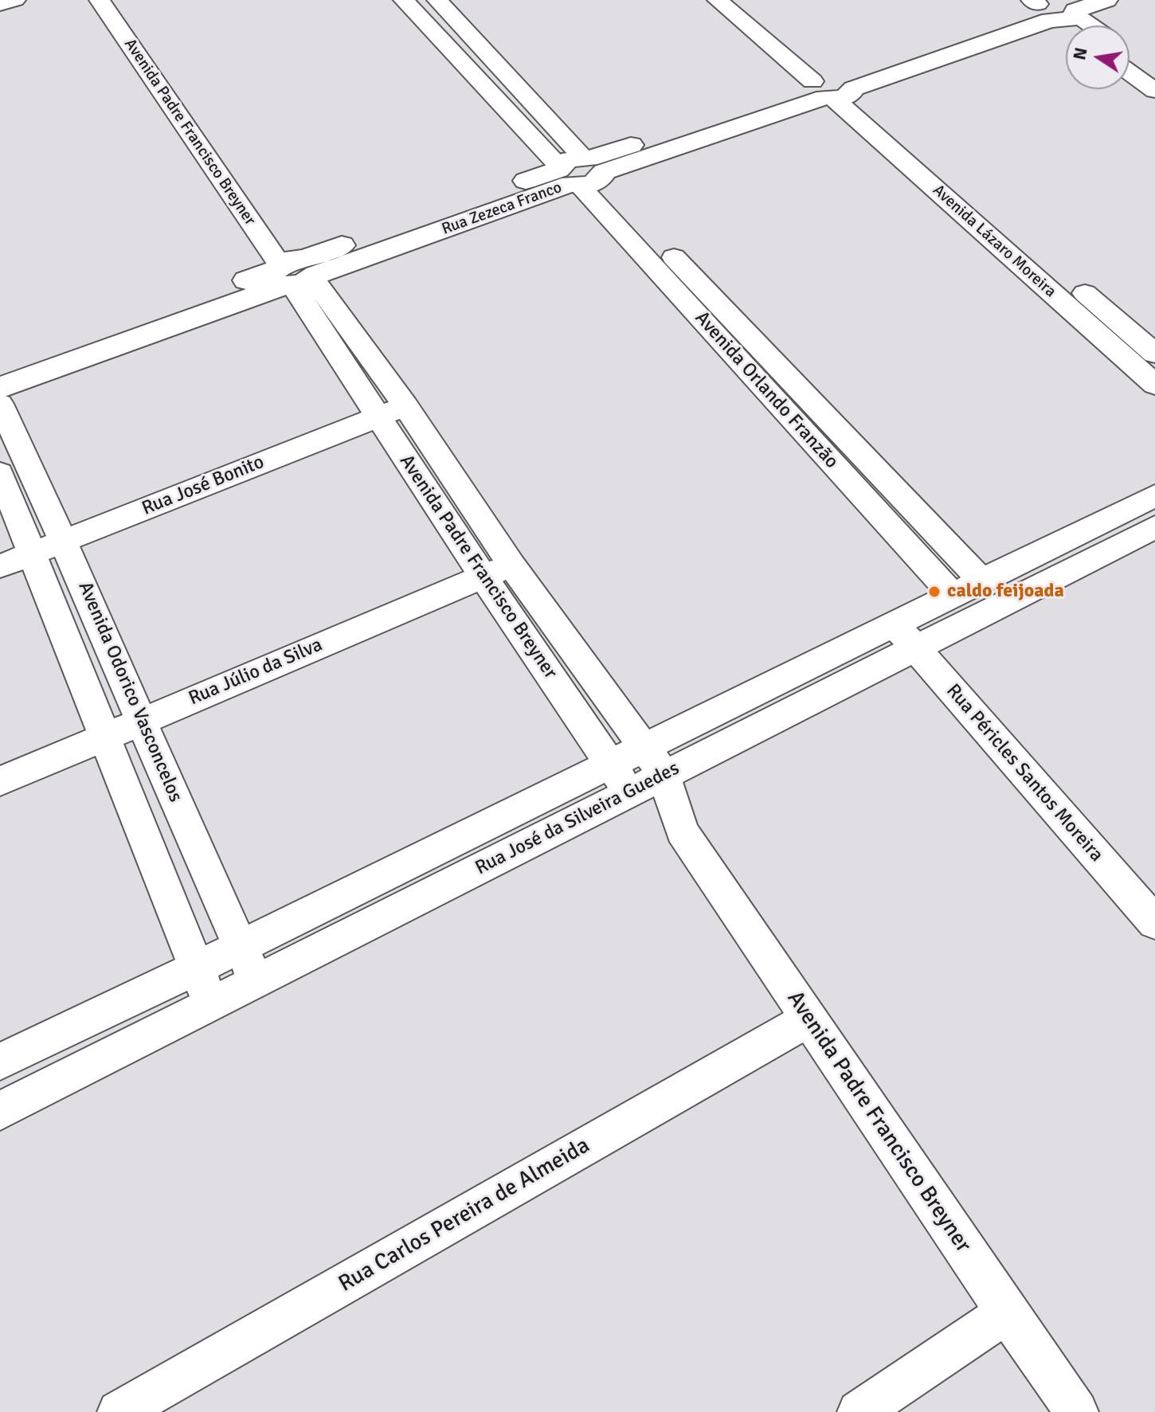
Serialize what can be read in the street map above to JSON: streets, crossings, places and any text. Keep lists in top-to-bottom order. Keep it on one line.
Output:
{"streets":{"street":["Avenida Padre Francisco Breyner","Rua Zezeca Franco","Avenida Lázaro Moreira","Avenida Orlando Franzão","Rua José Bonito","Rua Júlio da Silva","Avenida Odorico Vasconcelos","Rua Péricles Santos Moreira","Rua José da Silveira Guedes","Rua Carlos Pereira de Almeida"]},"crossings":[["Avenida Padre Francisco Breyner","Rua Zezeca Franco"],["Avenida Padre Francisco Breyner","Rua José Bonito"],["Avenida Padre Francisco Breyner","Rua Júlio da Silva"],["Avenida Padre Francisco Breyner","Rua José da Silveira Guedes"],["Avenida Padre Francisco Breyner","Rua Carlos Pereira de Almeida"],["Rua Zezeca Franco","Avenida Lázaro Moreira"],["Rua Zezeca Franco","Avenida Orlando Franzão"],["Rua Zezeca Franco","Avenida Odorico Vasconcelos"],["Avenida Orlando Franzão","Rua José da Silveira Guedes"],["Rua José Bonito","Avenida Odorico Vasconcelos"],["Rua Júlio da Silva","Avenida Odorico Vasconcelos"],["Avenida Odorico Vasconcelos","Rua José da Silveira Guedes"],["Rua Péricles Santos Moreira","Rua José da Silveira Guedes"]],"places":["caldo feijoada"],"north":"left"}
